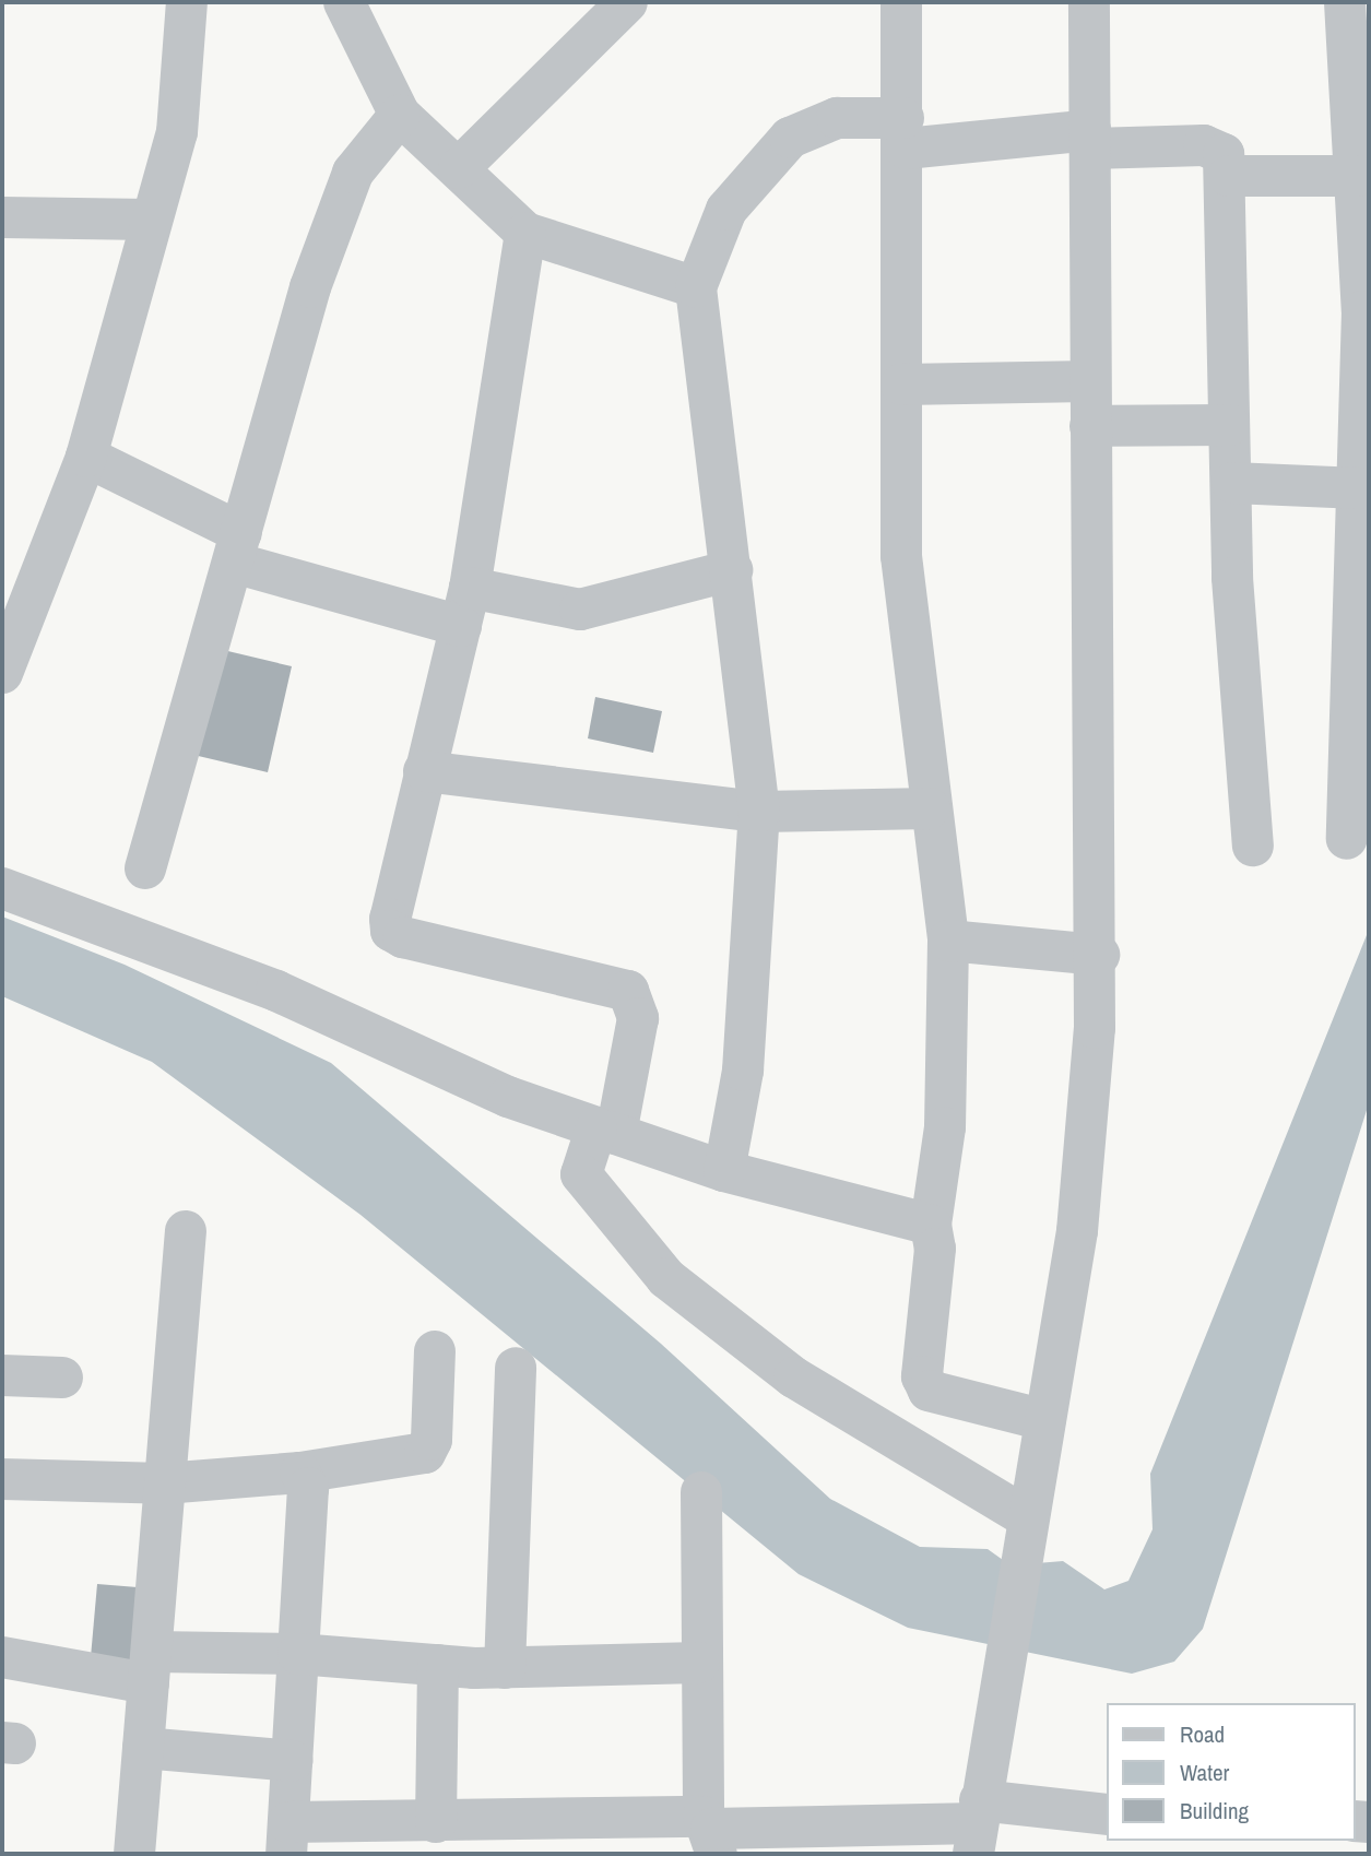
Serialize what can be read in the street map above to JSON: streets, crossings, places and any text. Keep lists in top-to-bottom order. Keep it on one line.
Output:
{"legend":["Road","Water","Building"]}
